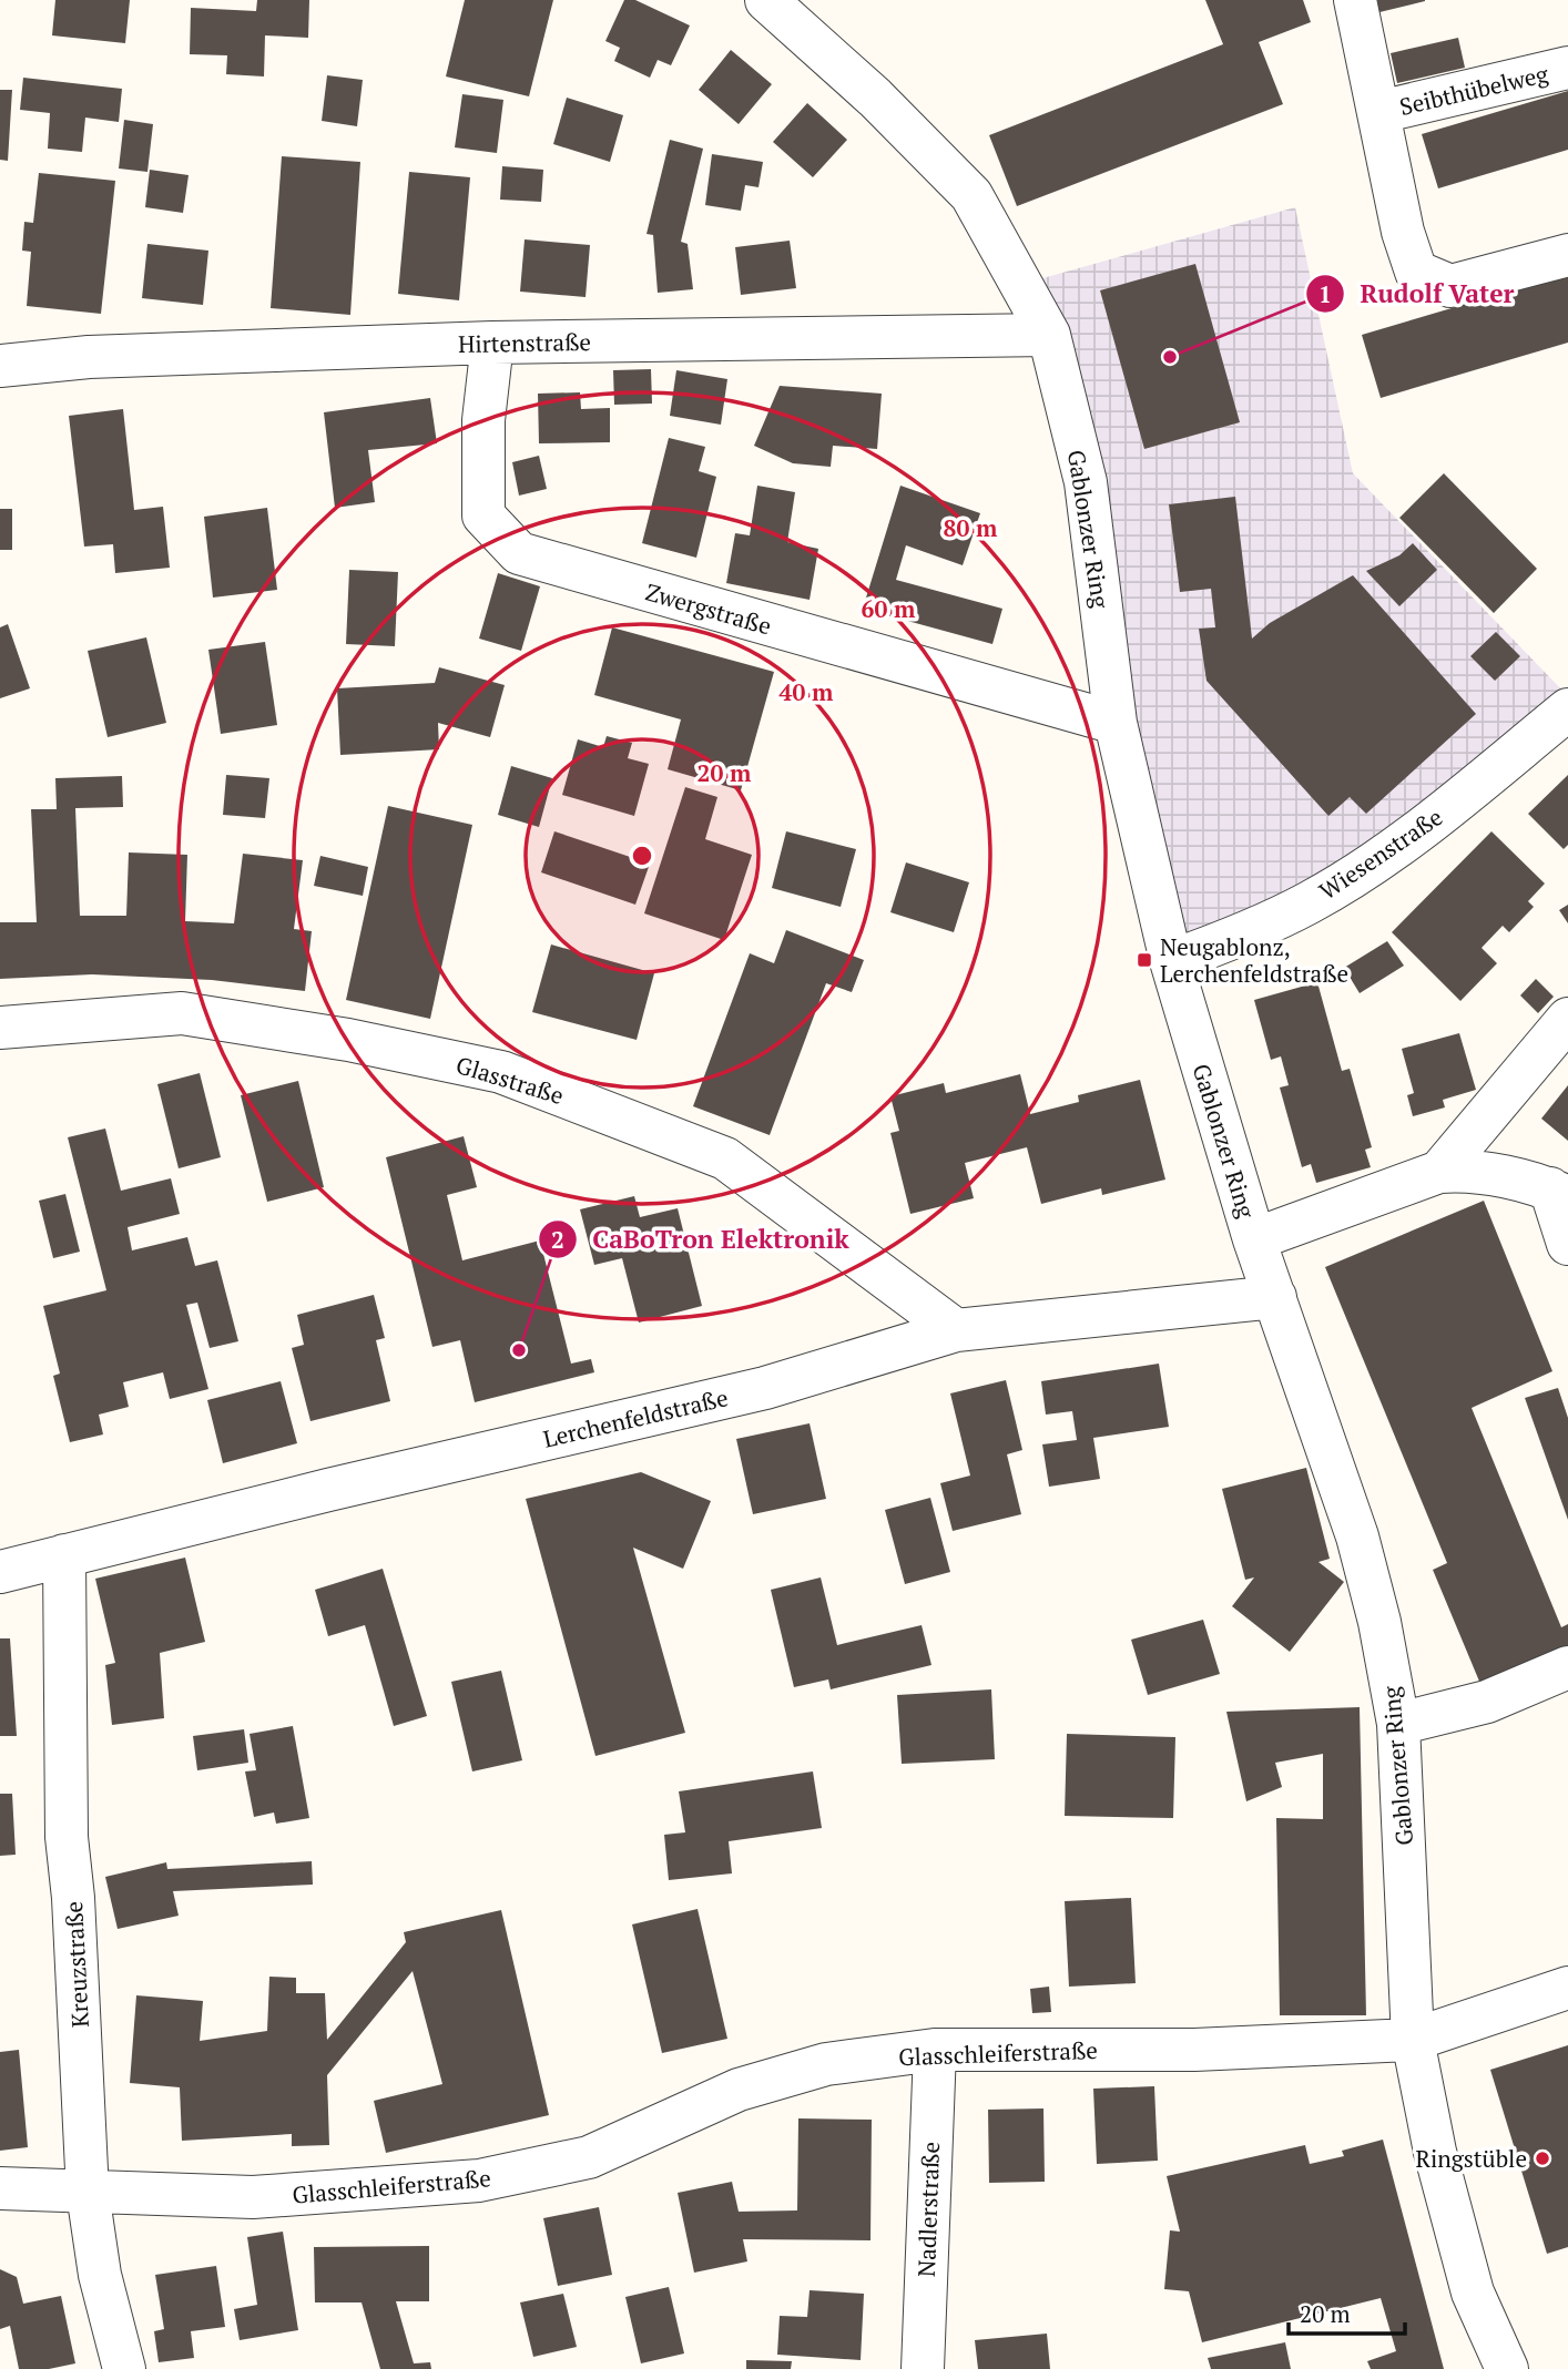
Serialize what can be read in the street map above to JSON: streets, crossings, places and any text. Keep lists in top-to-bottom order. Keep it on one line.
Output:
{"streets":{"street":["Seibthübelweg","Hirtenstraße","Gablonzer Ring","Zwergstraße","Wiesenstraße","Glasstraße","Lerchenfeldstraße","Kreuzstraße","Glasschleiferstraße","Nadlerstraße"]},"crossings":[["Hirtenstraße","Gablonzer Ring"],["Hirtenstraße","Zwergstraße"],["Gablonzer Ring","Zwergstraße"],["Gablonzer Ring","Wiesenstraße"],["Gablonzer Ring","Lerchenfeldstraße"],["Gablonzer Ring","Glasschleiferstraße"],["Glasstraße","Lerchenfeldstraße"],["Lerchenfeldstraße","Kreuzstraße"],["Kreuzstraße","Glasschleiferstraße"],["Glasschleiferstraße","Nadlerstraße"]],"places":{"other":["Rudolf Vater","CaBoTron Elektronik","Ringstüble"],"transit":["Neugablonz, Lerchenfeldstraße"]},"scale_bar":"20 m","rings":["80 m","60 m","40 m","20 m"]}
